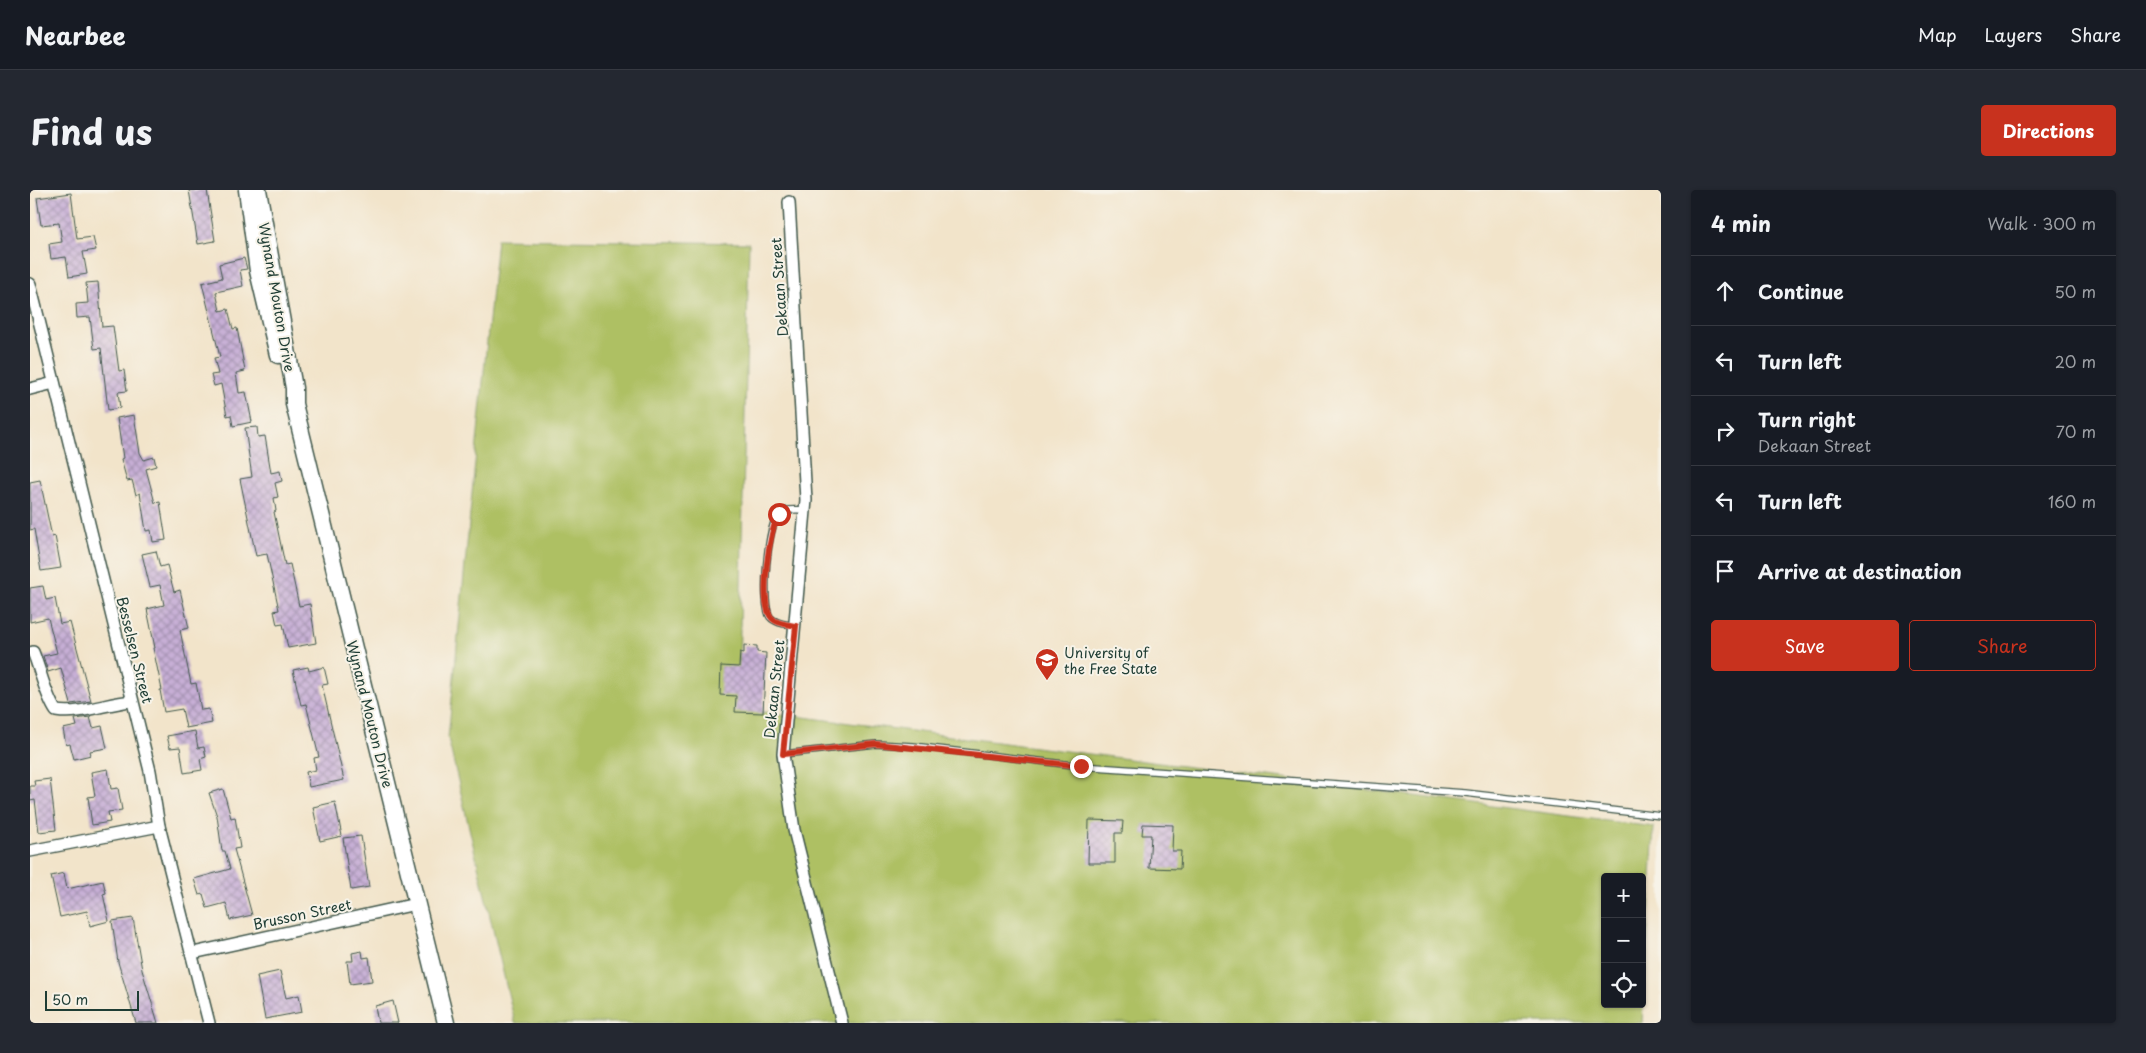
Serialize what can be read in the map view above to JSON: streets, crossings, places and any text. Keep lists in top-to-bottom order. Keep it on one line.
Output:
{"streets":{"street":["Dekaan Street","Wynand Mouton Drive","Besselsen Street","Brusson Street"]},"crossings":[["Wynand Mouton Drive","Brusson Street"],["Besselsen Street","Brusson Street"]],"places":{"school or university":["University of the Free State"]},"scale_bar":"50 m","page":{"header":"Nearbee","nav":["Map","Layers","Share"],"title":"Find us","buttons":["Directions",["Save","Share"]],"heading":["4 min","Walk · 300 m"],"list":[["Continue","50 m"],["Turn left","20 m"],["Turn right","Dekaan Street","70 m"],["Turn left","160 m"],"Arrive at destination"],"map_buttons":["+","−"],"scale":"50 m"}}
